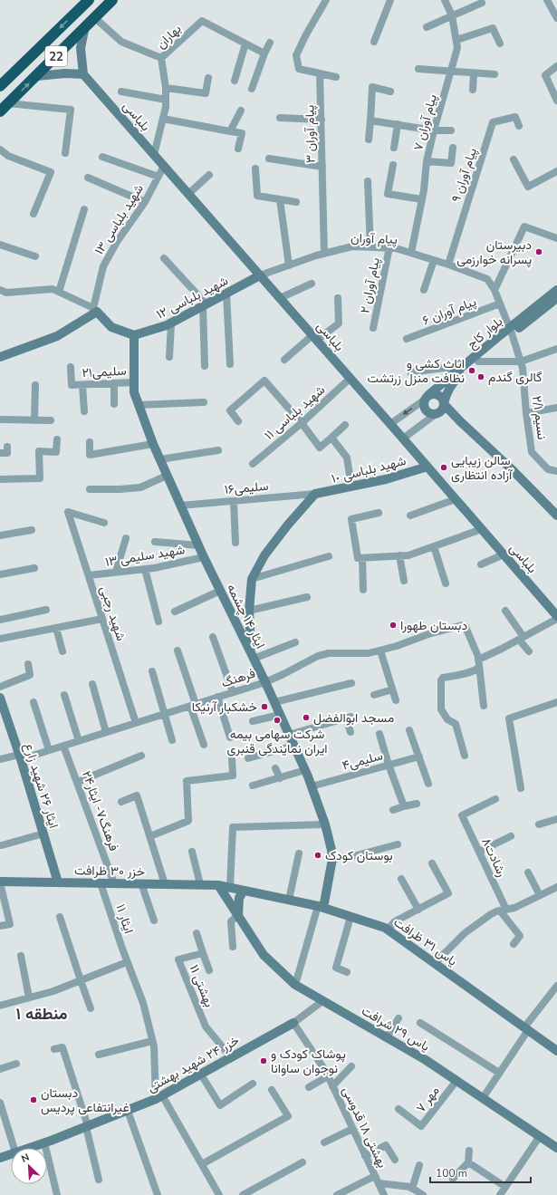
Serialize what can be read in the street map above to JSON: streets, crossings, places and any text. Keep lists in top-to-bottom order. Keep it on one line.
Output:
{"streets":{"highway":["22"],"street":["بهاران","بلباسی","پیام آوران ۷","پیام آوران ۳","پیام آوران ۹","شهید بلباسی ١٣","پیام آوران","پیام آوران ۲","شهید بلباسی ١٢","پیام آوران ۶","بلوار کاج","سلیمی۲۱","شهید بلباسی ١١","نسیم ۲/۱","شهید بلباسی ١٠","سلیمی۱۶","شهید سلیمی ۱۳","شهید رجبی","ایثار ۱۴ چشمه","فرهنگ","سلیمی۴","ایثار ۲۶ شهید زارع","فرهنگ۷- ایثار۲۴","رشادت۸","خزر ۳۰ ظرافت","ایثار ۱۱","یاس ۳۱ ظرافت","بهشتی ۱۱","یاس ۲۹ شرافت","خزر ۲۴ شهید بهشتی","مهر ۷","بهشتی ۱۸ قدوسی"]},"crossings":[["بهاران","بلباسی"],["بلباسی","شهید بلباسی ١٣"],["بلباسی","پیام آوران"],["بلباسی","شهید بلباسی ١٢"],["بلباسی","بلوار کاج"],["بلباسی","شهید بلباسی ١١"],["بلباسی","شهید بلباسی ١٠"],["پیام آوران ۷","پیام آوران"],["پیام آوران ۳","پیام آوران"],["پیام آوران ۹","پیام آوران"],["پیام آوران","پیام آوران ۲"],["پیام آوران","شهید بلباسی ١٢"],["پیام آوران","نسیم ۲/۱"],["شهید بلباسی ١٢","ایثار ۱۴ چشمه"],["پیام آوران ۶","نسیم ۲/۱"],["بلوار کاج","نسیم ۲/۱"],["سلیمی۲۱","ایثار ۱۴ چشمه"],["شهید بلباسی ١٠","سلیمی۱۶"],["سلیمی۱۶","ایثار ۱۴ چشمه"],["شهید سلیمی ۱۳","شهید رجبی"],["شهید سلیمی ۱۳","ایثار ۱۴ چشمه"],["شهید رجبی","فرهنگ"],["ایثار ۱۴ چشمه","فرهنگ"],["ایثار ۱۴ چشمه","سلیمی۴"],["ایثار ۱۴ چشمه","یاس ۳۱ ظرافت"],["فرهنگ","ایثار ۲۶ شهید زارع"],["فرهنگ","فرهنگ۷- ایثار۲۴"],["ایثار ۲۶ شهید زارع","خزر ۳۰ ظرافت"],["فرهنگ۷- ایثار۲۴","خزر ۳۰ ظرافت"],["خزر ۳۰ ظرافت","ایثار ۱۱"],["خزر ۳۰ ظرافت","یاس ۳۱ ظرافت"],["خزر ۳۰ ظرافت","یاس ۲۹ شرافت"],["ایثار ۱۱","خزر ۲۴ شهید بهشتی"],["یاس ۳۱ ظرافت","یاس ۲۹ شرافت"],["بهشتی ۱۱","خزر ۲۴ شهید بهشتی"],["یاس ۲۹ شرافت","مهر ۷"],["خزر ۲۴ شهید بهشتی","بهشتی ۱۸ قدوسی"]],"districts":["منطقه ۱"],"places":["دبیرستان پسرانه خوارزمی","اثاث کشی و نظافت منزل زرتشت","گالری گندم","سالن زیبایی آزاده انتظاری","دبستان طهورا","خشکبار آرنیکا","مسجد ابوالفضل","شرکت سهامی بیمه ایران نمایندگی قنبری","بوستان کودک","پوشاک کودک و نوجوان ساوانا","دبستان غیرانتفاعی پردیس"],"scale_bar":"100 m","north":"top left"}
